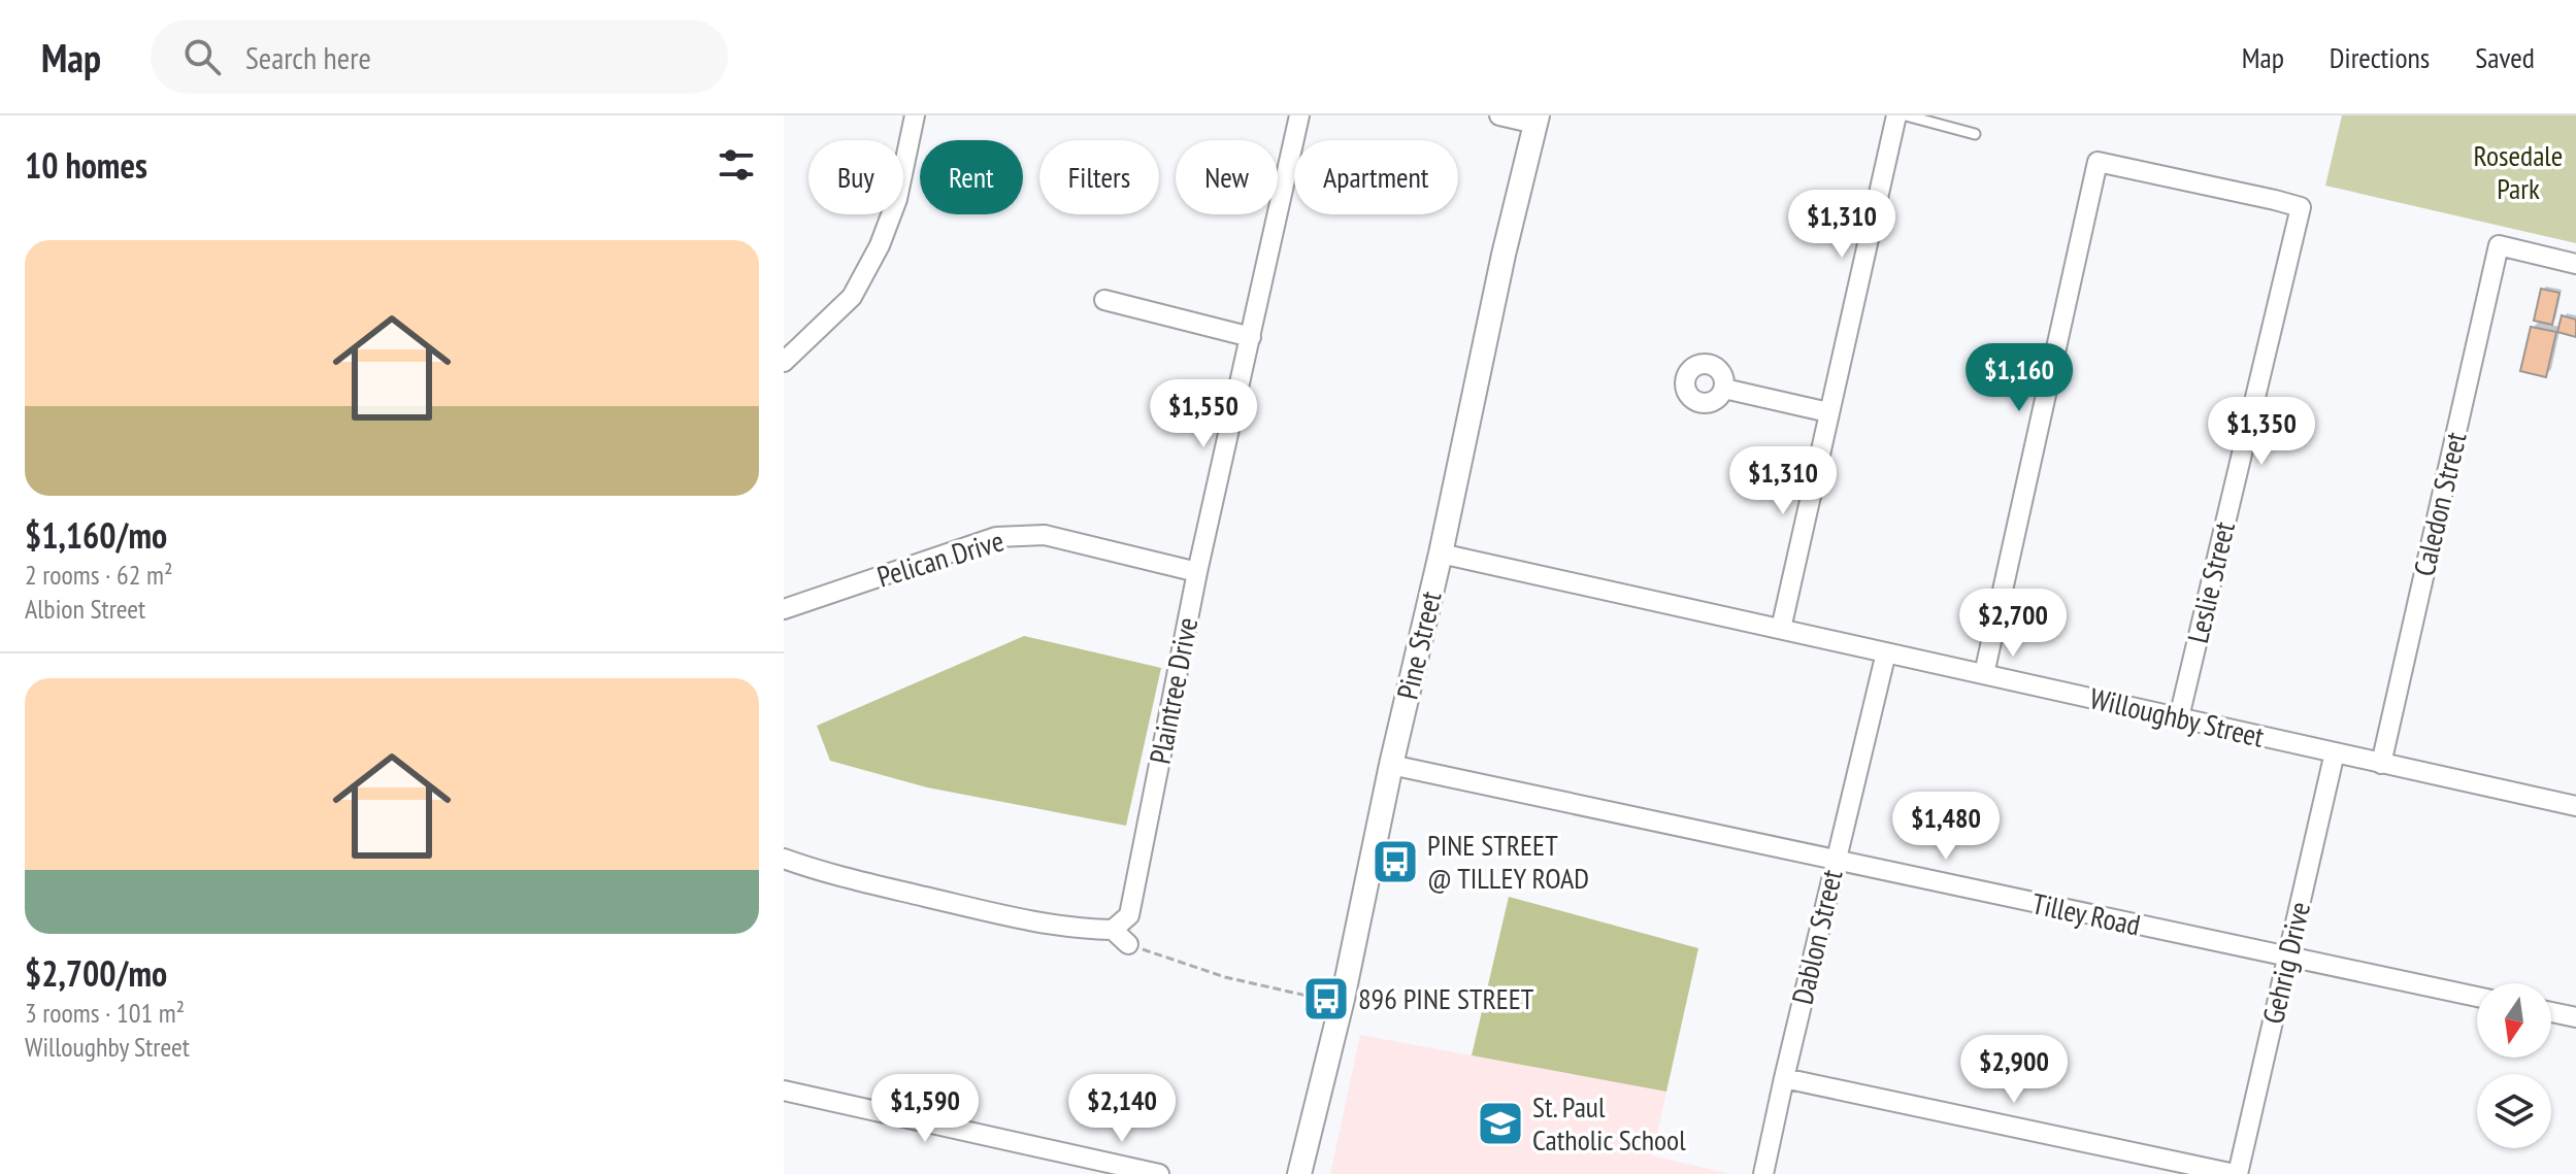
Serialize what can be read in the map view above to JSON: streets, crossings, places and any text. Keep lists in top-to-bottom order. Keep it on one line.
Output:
{"streets":{"street":["Caledon Street","Pelican Drive","Leslie Street","Pine Street","Plaintree Drive","Willoughby Street","Tilley Road","Dablon Street","Gehrig Drive"]},"crossings":[["Caledon Street","Willoughby Street"],["Pelican Drive","Plaintree Drive"],["Leslie Street","Willoughby Street"],["Pine Street","Willoughby Street"],["Pine Street","Tilley Road"],["Willoughby Street","Dablon Street"],["Willoughby Street","Gehrig Drive"],["Tilley Road","Dablon Street"],["Tilley Road","Gehrig Drive"]],"parks":["Rosedale Park"],"places":{"bus stop":["PINE STREET @ TILLEY ROAD","896 PINE STREET"],"school or university":["St. Paul Catholic School"]},"north":"bottom","page":{"header":"Map","search":"Search here","nav":["Map","Directions","Saved"],"heading":"10 homes","chip":["Buy","Rent","Filters","New","Apartment"],"price":["$1,310","$1,160","$1,550","$1,350","$1,310","$2,700","$1,480","$2,900","$1,590","$2,140"],"list":[{"name":"$1,160/mo","note":"2 rooms · 62 m² · Albion Street"},{"name":"$2,700/mo","note":"3 rooms · 101 m² · Willoughby Street"}]}}
